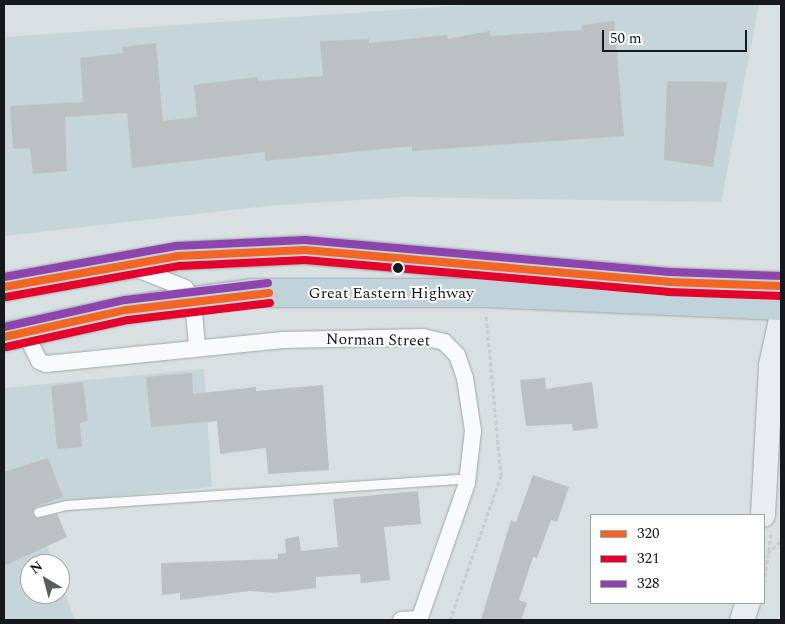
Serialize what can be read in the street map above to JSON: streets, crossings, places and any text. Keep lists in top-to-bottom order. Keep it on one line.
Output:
{"streets":{"highway":["Great Eastern Highway"],"street":["Norman Street"]},"crossings":[["Great Eastern Highway","Norman Street"]],"lines":["transit line 328","transit line 320","transit line 321"],"legend":["320","321","328"],"scale_bar":"50 m","north":"top left"}
